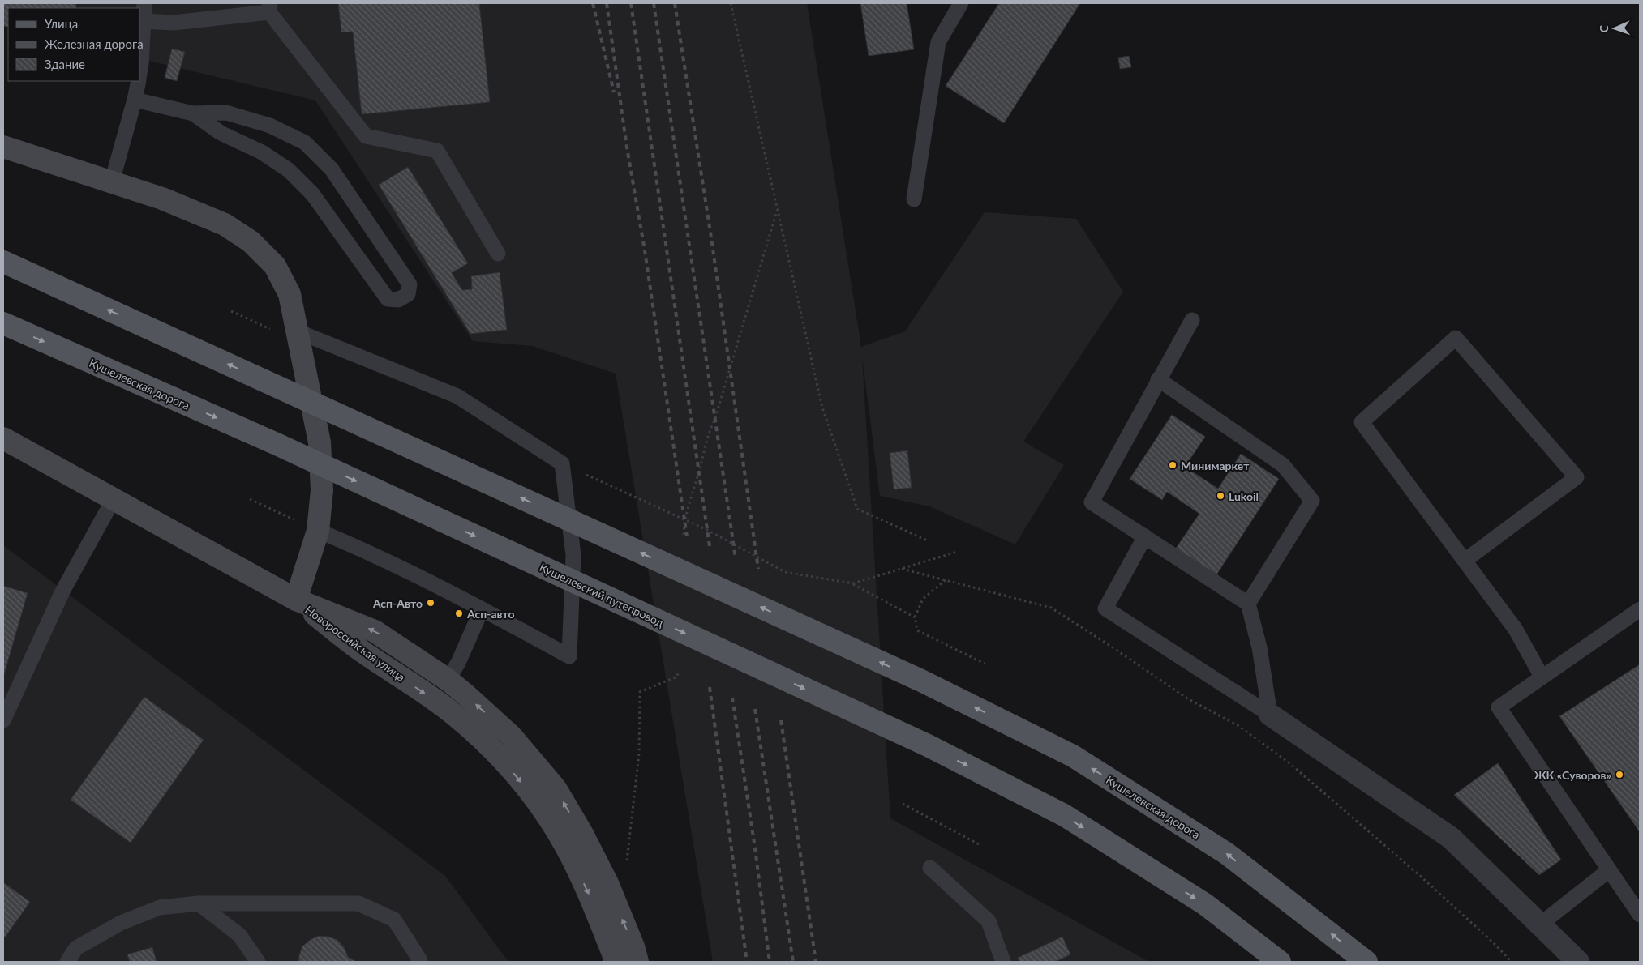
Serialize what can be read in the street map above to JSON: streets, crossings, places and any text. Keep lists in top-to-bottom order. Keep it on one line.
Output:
{"streets":{"main road":["Кушелевская дорога","Кушелевский путепровод","Новороссийская улица"]},"crossings":[["Кушелевская дорога","Кушелевский путепровод"]],"one_way":["Кушелевский путепровод"],"places":["Минимаркет","Lukoil","Асп-Авто","Асп-авто","ЖК «Суворов»"],"legend":["Улица","Железная дорога","Здание"],"north":"left"}
